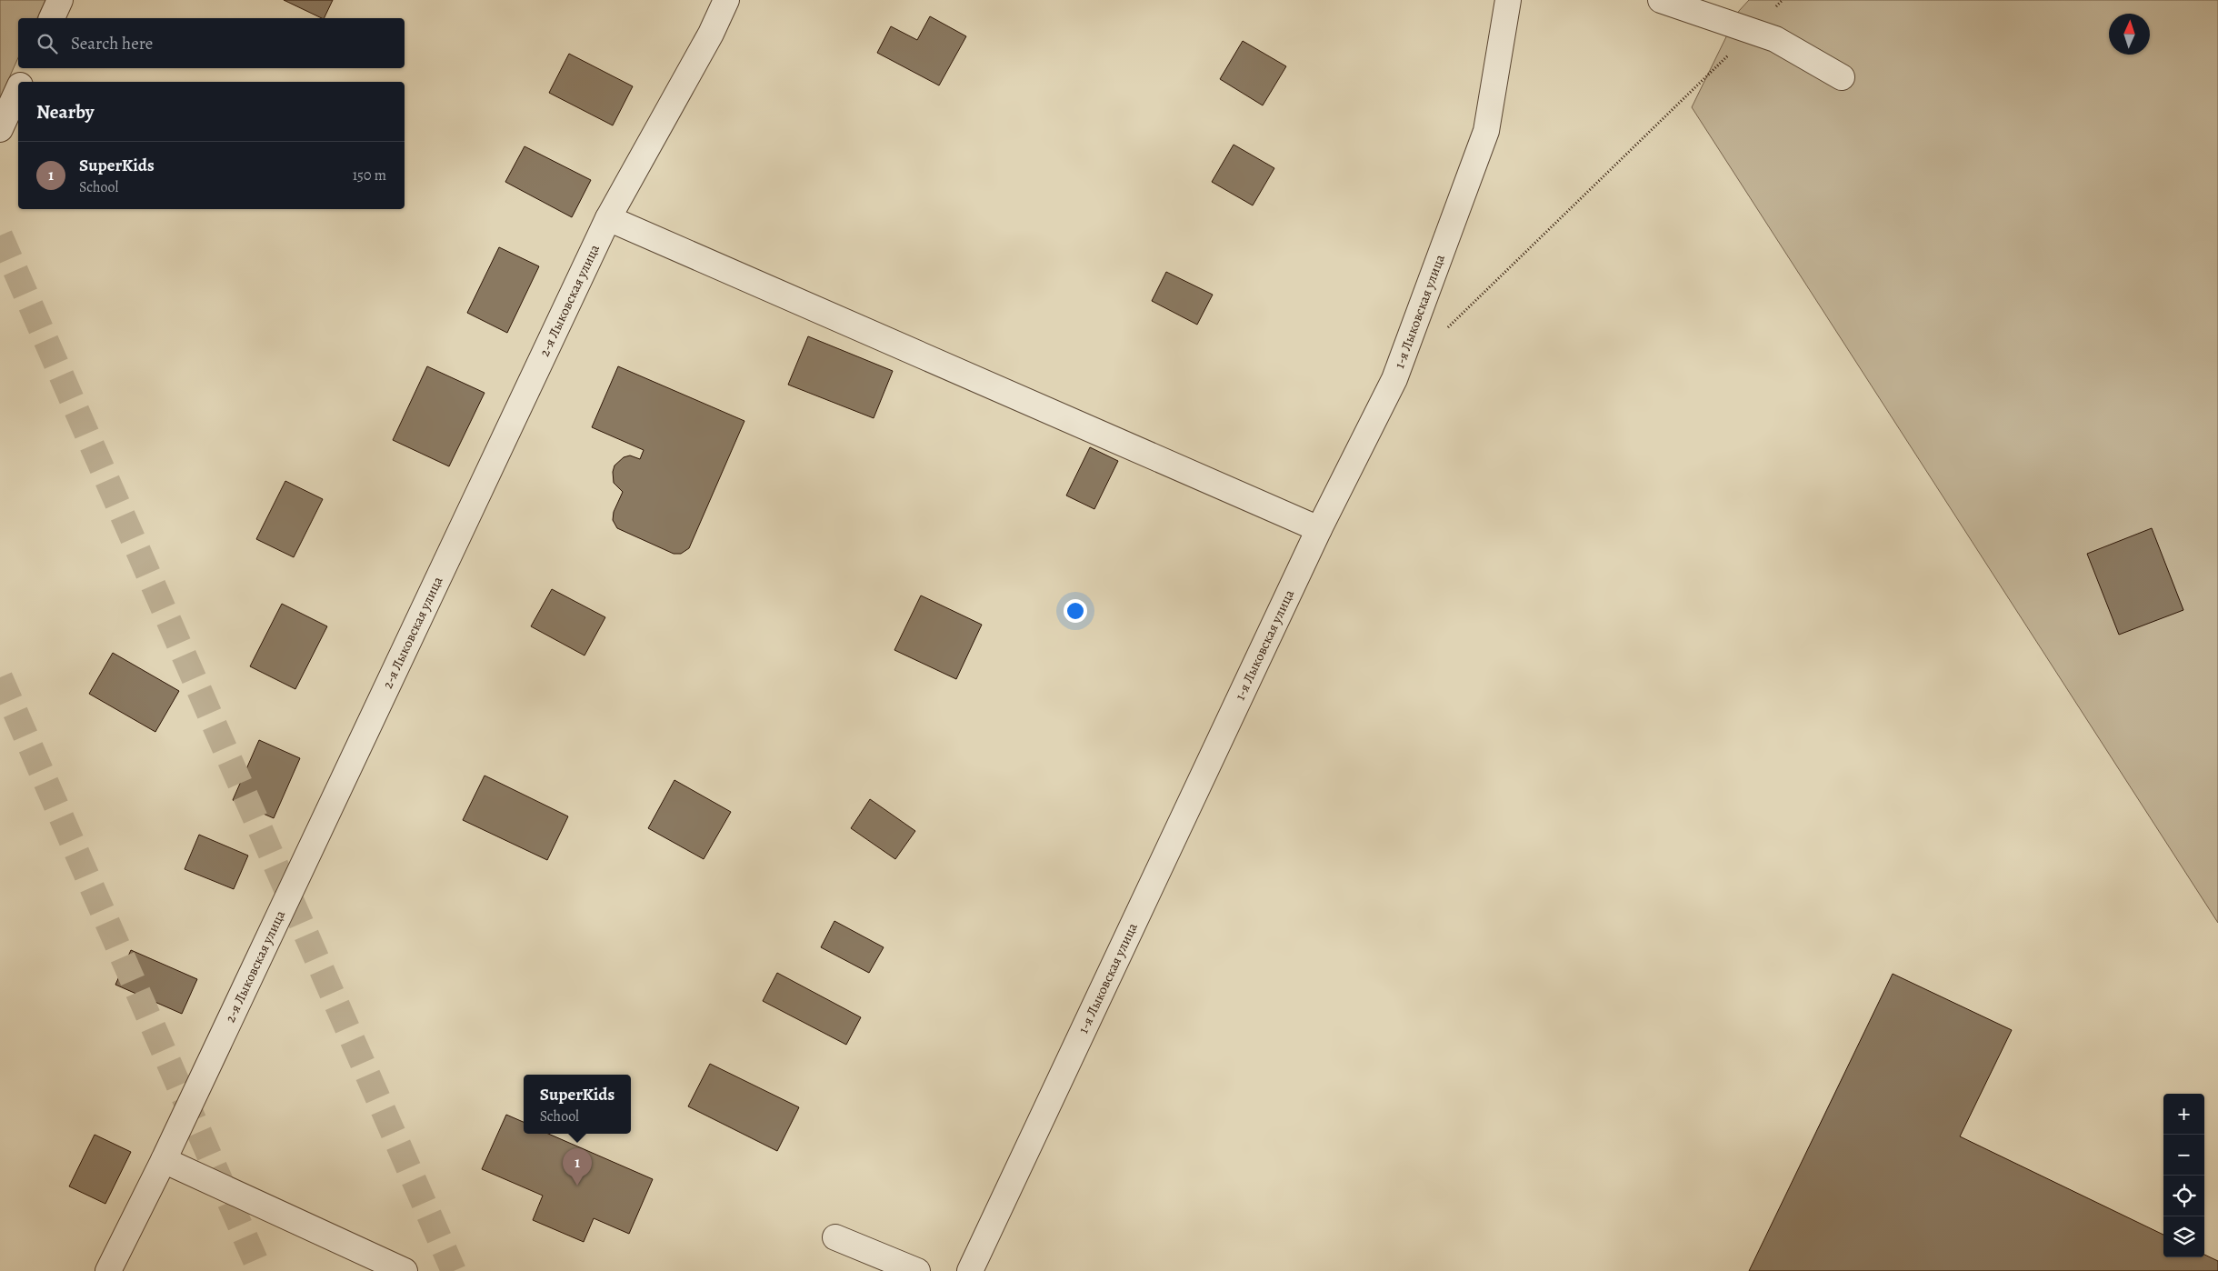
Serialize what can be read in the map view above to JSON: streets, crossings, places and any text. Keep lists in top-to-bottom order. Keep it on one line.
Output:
{"streets":{"street":["2-я Лыковская улица","1-я Лыковская улица"]},"north":"top","page":{"search":"Search here","heading":"Nearby","list":[{"mark":"1","name":"SuperKids","note":"School","value":"150 m"}],"popup":["SuperKids","School"],"map_buttons":["+","−"],"pins":"1"}}
